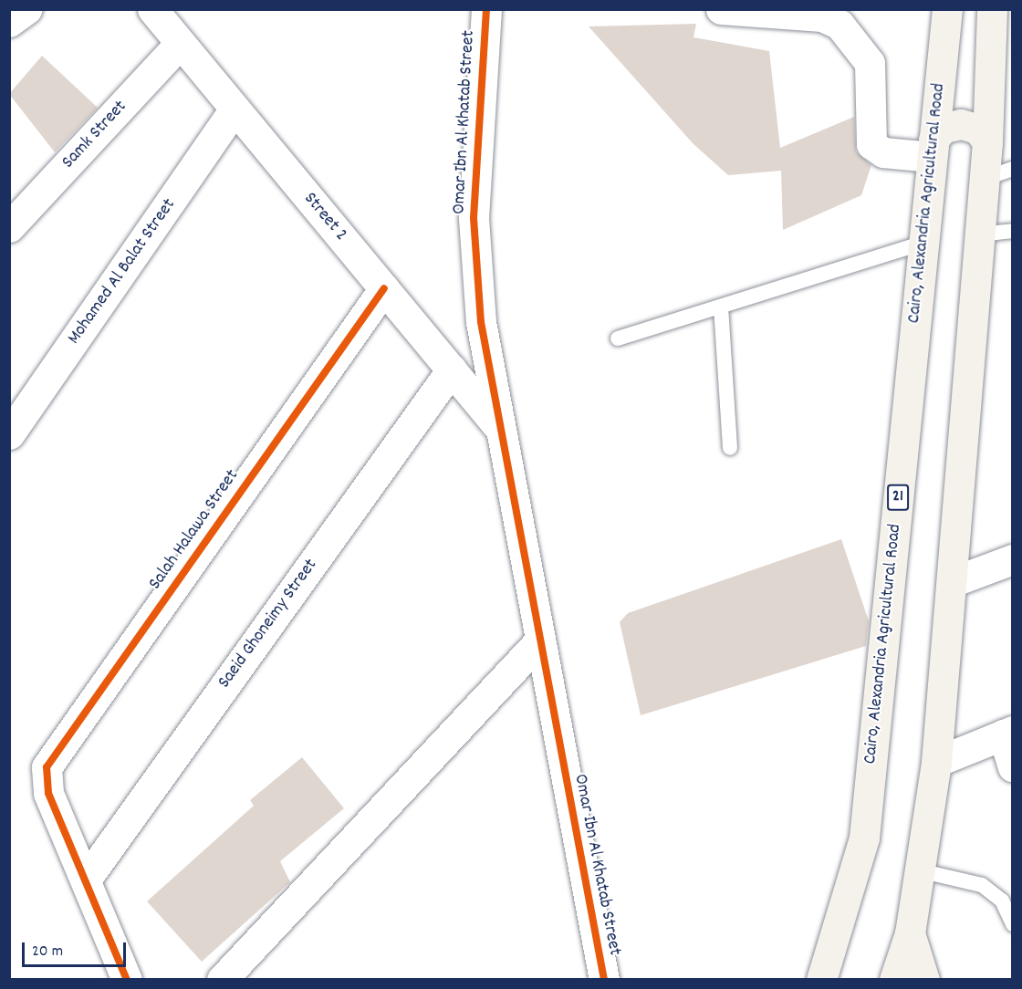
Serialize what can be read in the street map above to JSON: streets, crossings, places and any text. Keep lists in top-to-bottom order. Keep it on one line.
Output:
{"streets":{"main road":["Cairo, Alexandria Agricultural Road","21"],"street":["Omar Ibn Al Khatab Street","Samk Street","Street 2","Mohamed Al Balat Street","Salah Halawa Street","Saeid Ghoneimy Street"]},"crossings":[["Omar Ibn Al Khatab Street","Street 2"],["Samk Street","Street 2"],["Street 2","Mohamed Al Balat Street"],["Street 2","Salah Halawa Street"],["Street 2","Saeid Ghoneimy Street"],["Salah Halawa Street","Saeid Ghoneimy Street"]],"scale_bar":"20 m"}
